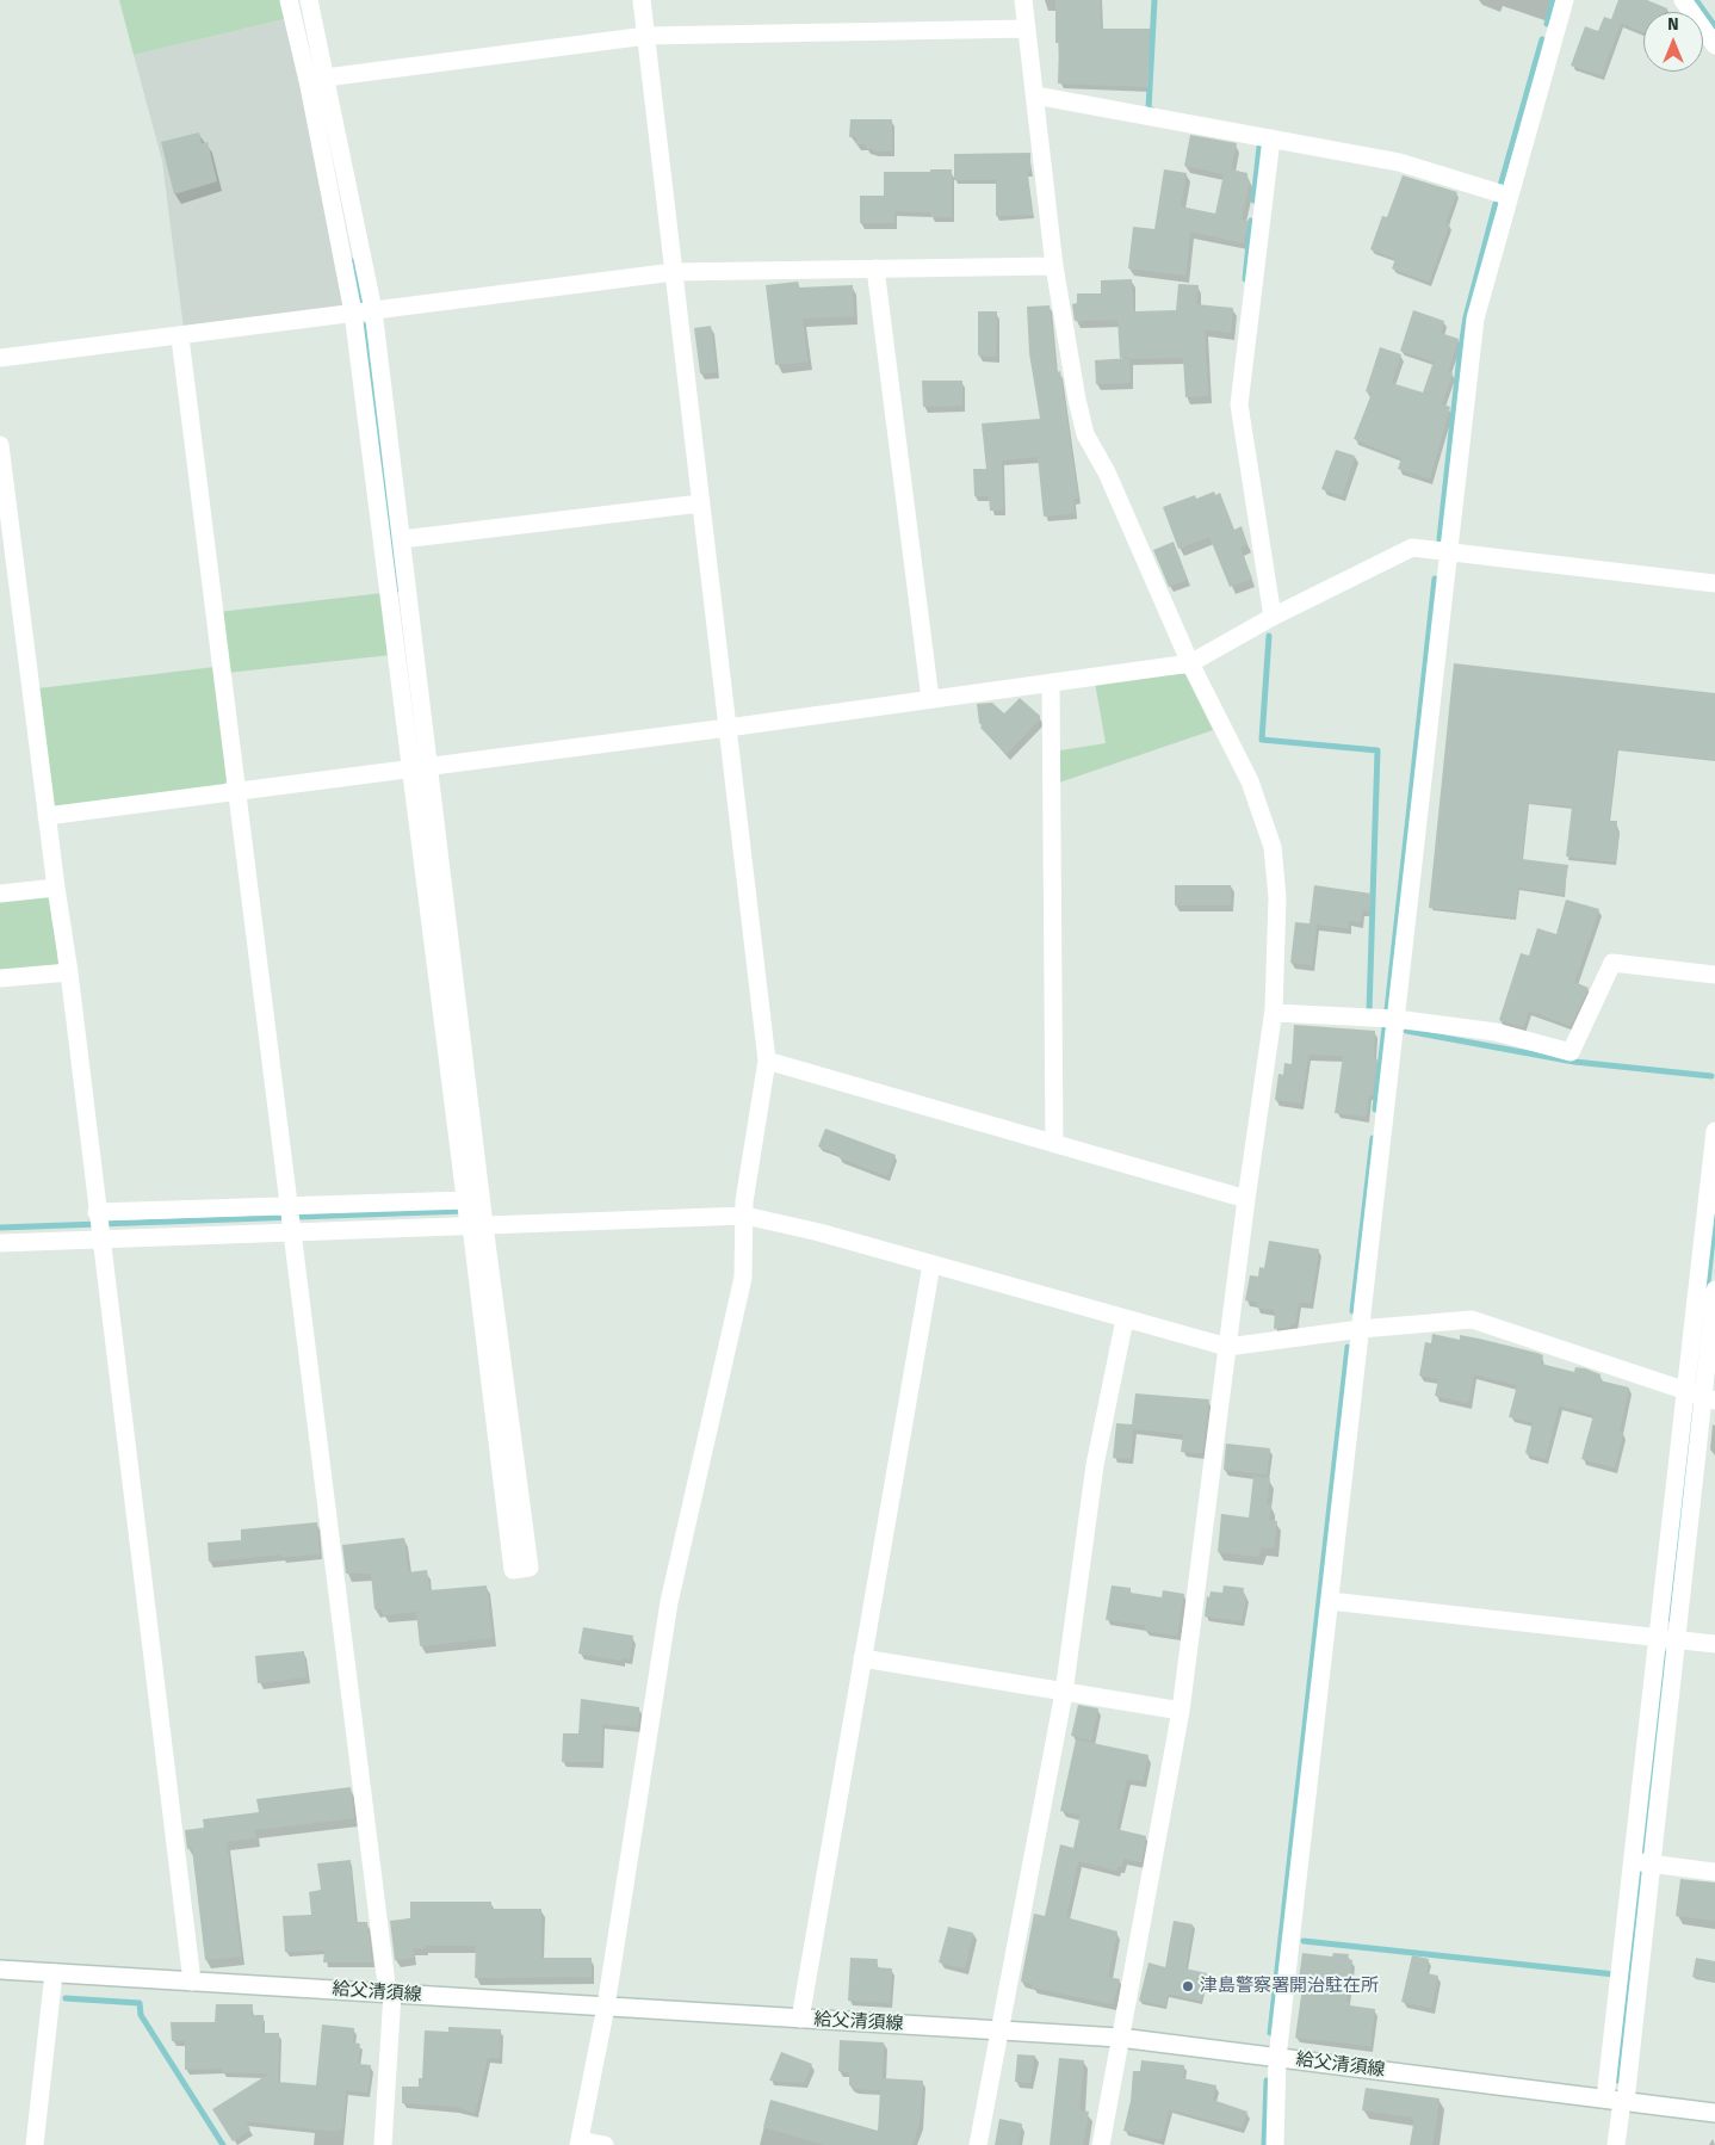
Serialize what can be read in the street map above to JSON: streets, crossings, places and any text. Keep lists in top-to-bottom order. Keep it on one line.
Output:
{"streets":{"street":["給父清須線"]},"places":["津島警察署開治駐在所"],"north":"top"}
